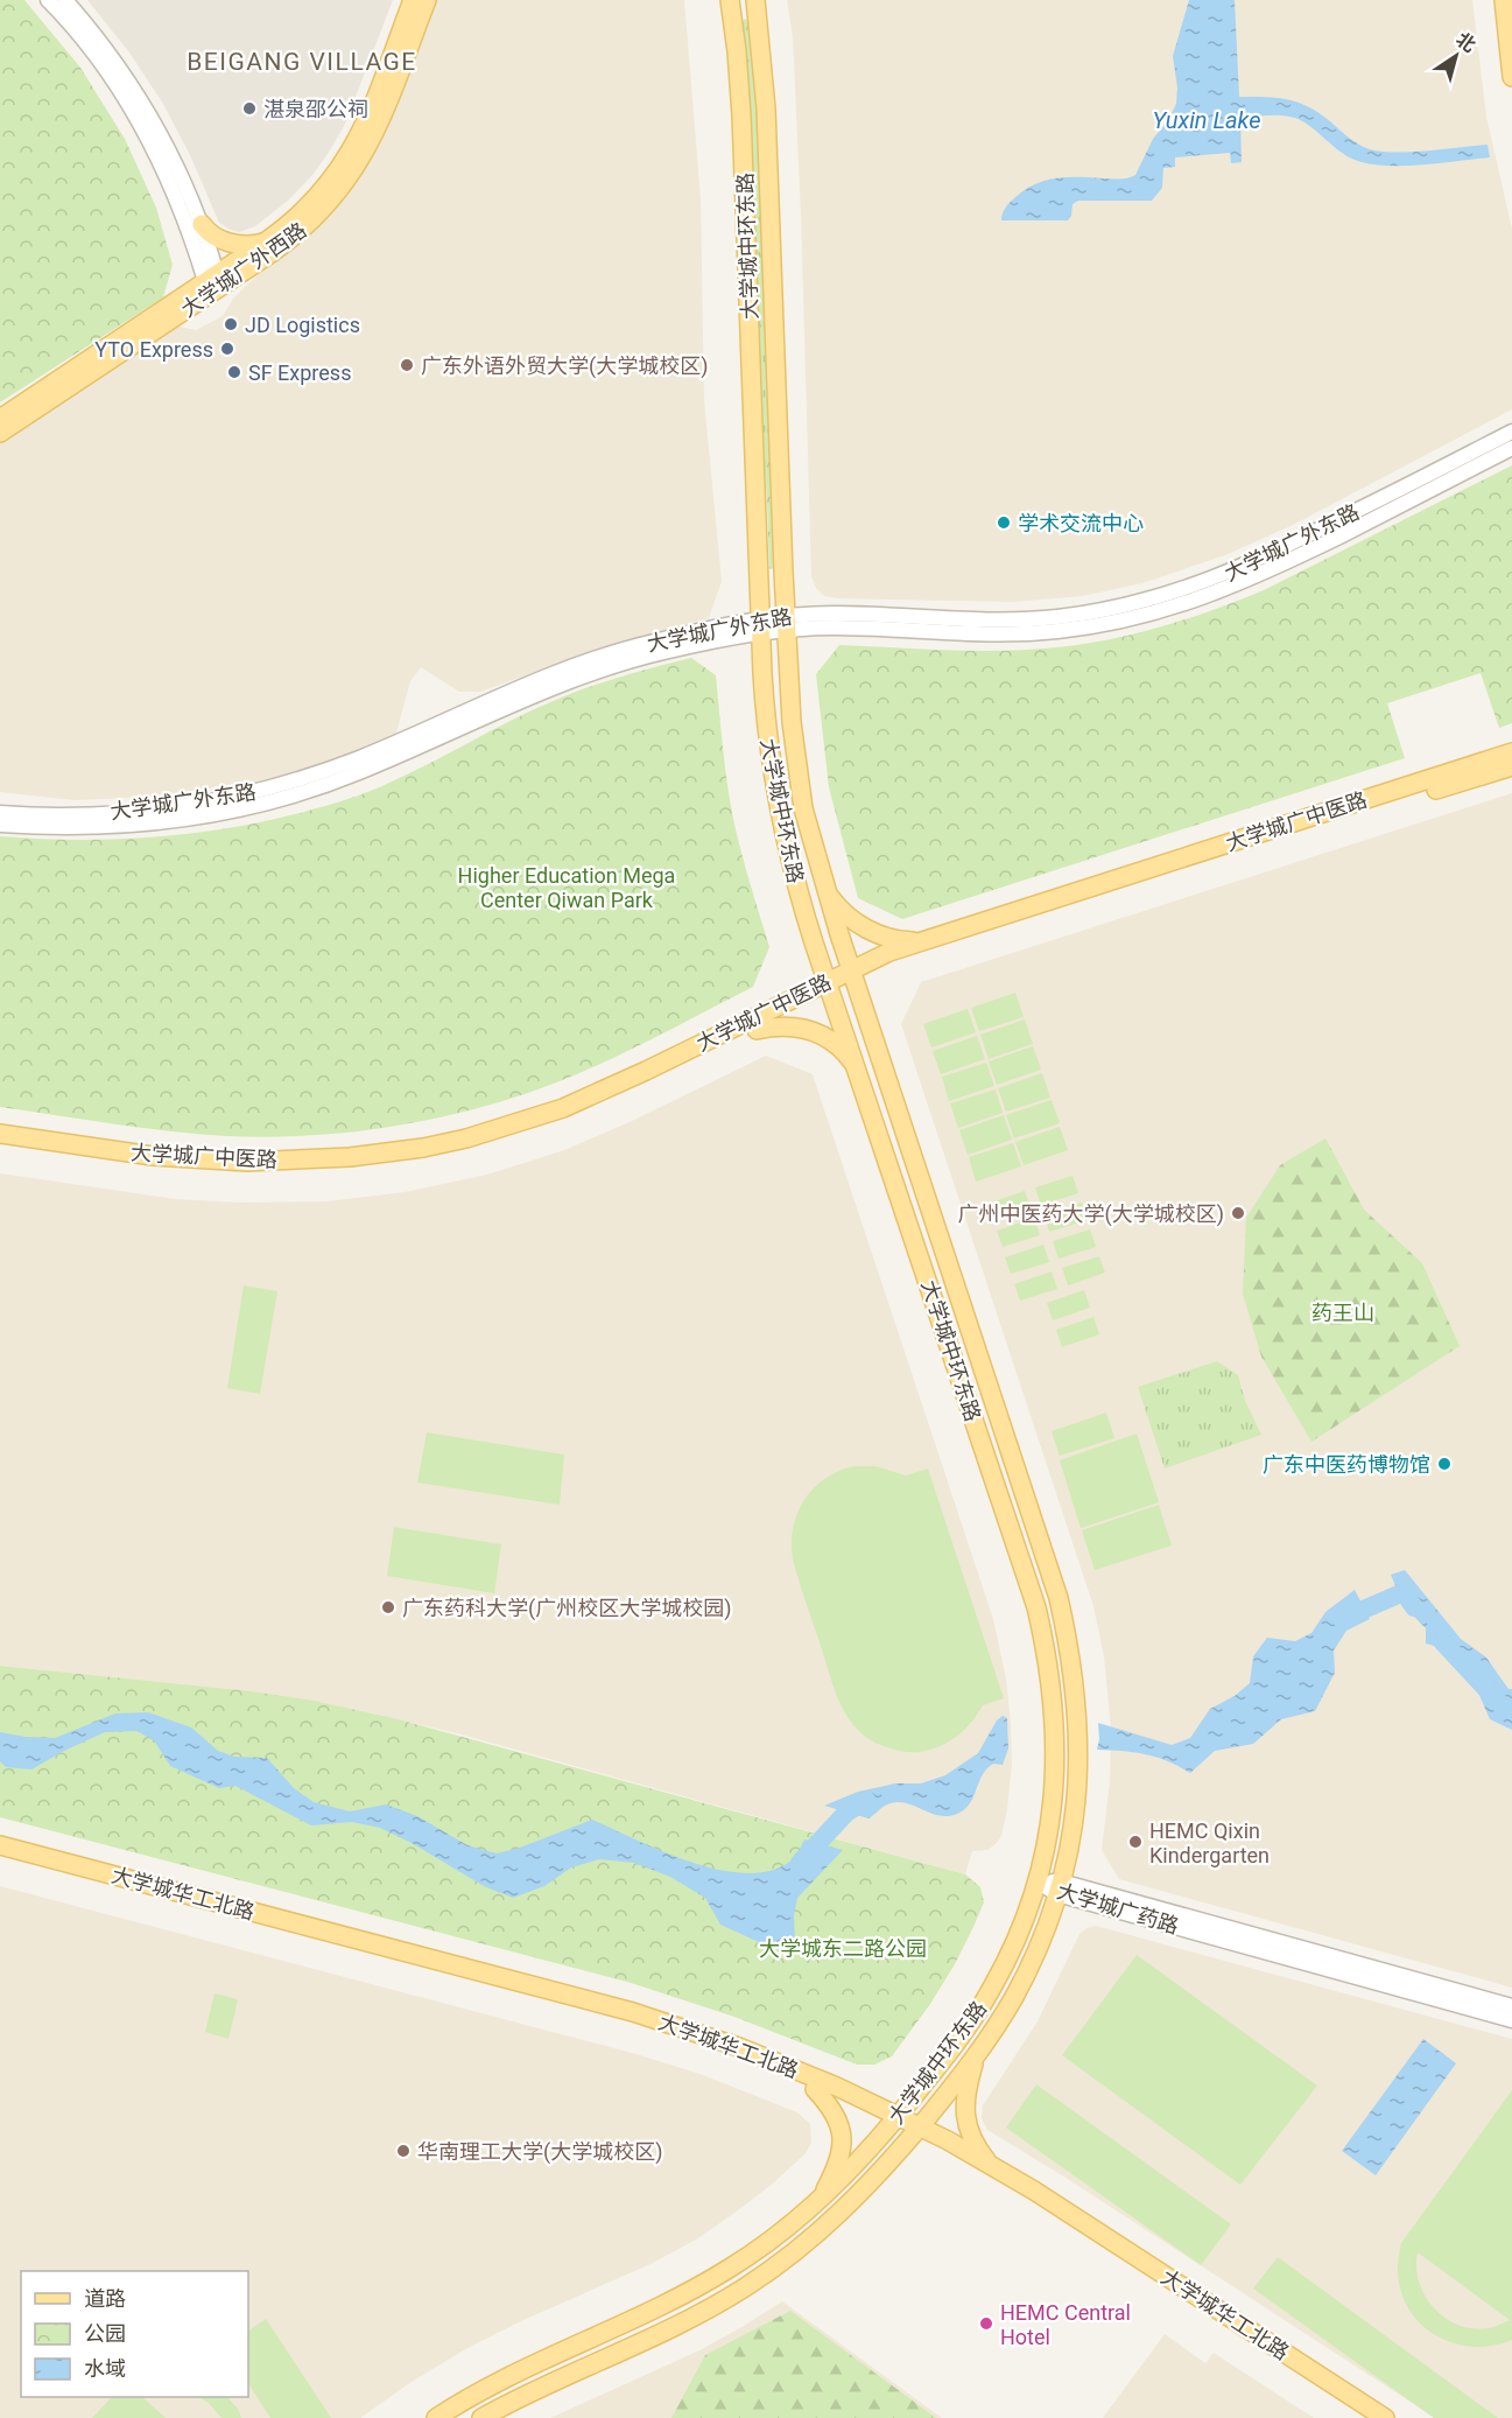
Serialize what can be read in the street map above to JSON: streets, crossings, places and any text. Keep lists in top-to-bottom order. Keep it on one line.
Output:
{"streets":{"main road":["大学城中环东路","大学城广外西路","大学城广中医路","大学城华工北路"],"street":["大学城广外东路","大学城广药路"]},"crossings":[["大学城中环东路","大学城广外东路"],["大学城中环东路","大学城广中医路"],["大学城中环东路","大学城华工北路"],["大学城中环东路","大学城广药路"]],"districts":["BEIGANG VILLAGE"],"water":["Yuxin Lake"],"parks":["Higher Education Mega Center Qiwan Park","药王山","大学城东二路公园"],"places":["湛泉邵公祠","JD Logistics","YTO Express","广东外语外贸大学(大学城校区)","SF Express","学术交流中心","广州中医药大学(大学城校区)","广东中医药博物馆","广东药科大学(广州校区大学城校园)","HEMC Qixin Kindergarten","华南理工大学(大学城校区)","HEMC Central Hotel"],"legend":["道路","公园","水域"],"north":"top right"}
